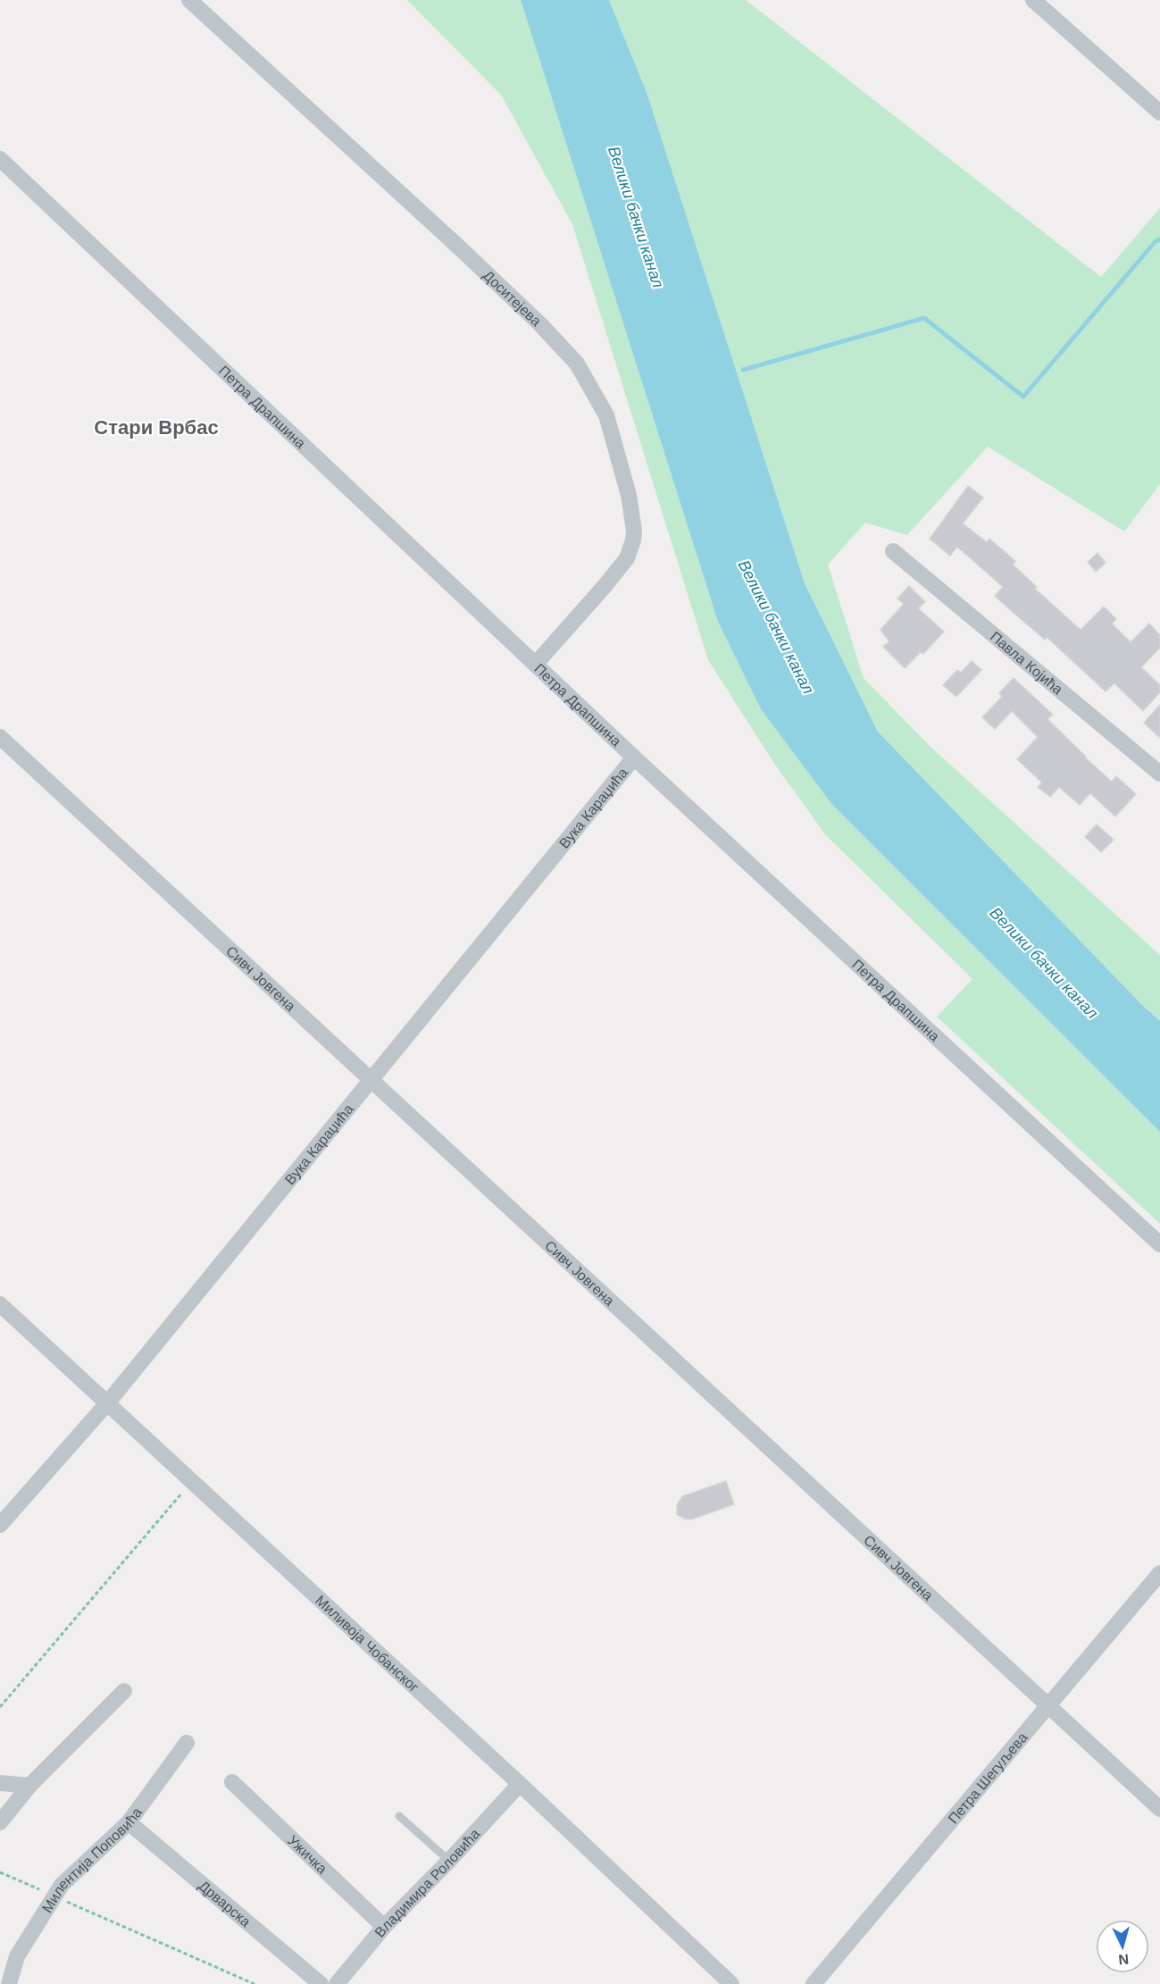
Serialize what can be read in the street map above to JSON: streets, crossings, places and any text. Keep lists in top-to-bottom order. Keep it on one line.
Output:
{"streets":{"street":["Доситејева","Петра Драпшина","Павла Којића","Вука Караџића","Сивч Јовгена","Миливоја Чобанског","Петра Шегуљева","Ужичка","Милентија Поповића","Владимира Роловића","Дрварска"]},"crossings":[["Доситејева","Петра Драпшина"],["Петра Драпшина","Вука Караџића"],["Вука Караџића","Сивч Јовгена"],["Вука Караџића","Миливоја Чобанског"],["Сивч Јовгена","Петра Шегуљева"],["Миливоја Чобанског","Владимира Роловића"],["Ужичка","Владимира Роловића"],["Милентија Поповића","Дрварска"]],"districts":["Стари Врбас"],"water":["Велики бачки канал"],"north":"bottom"}
